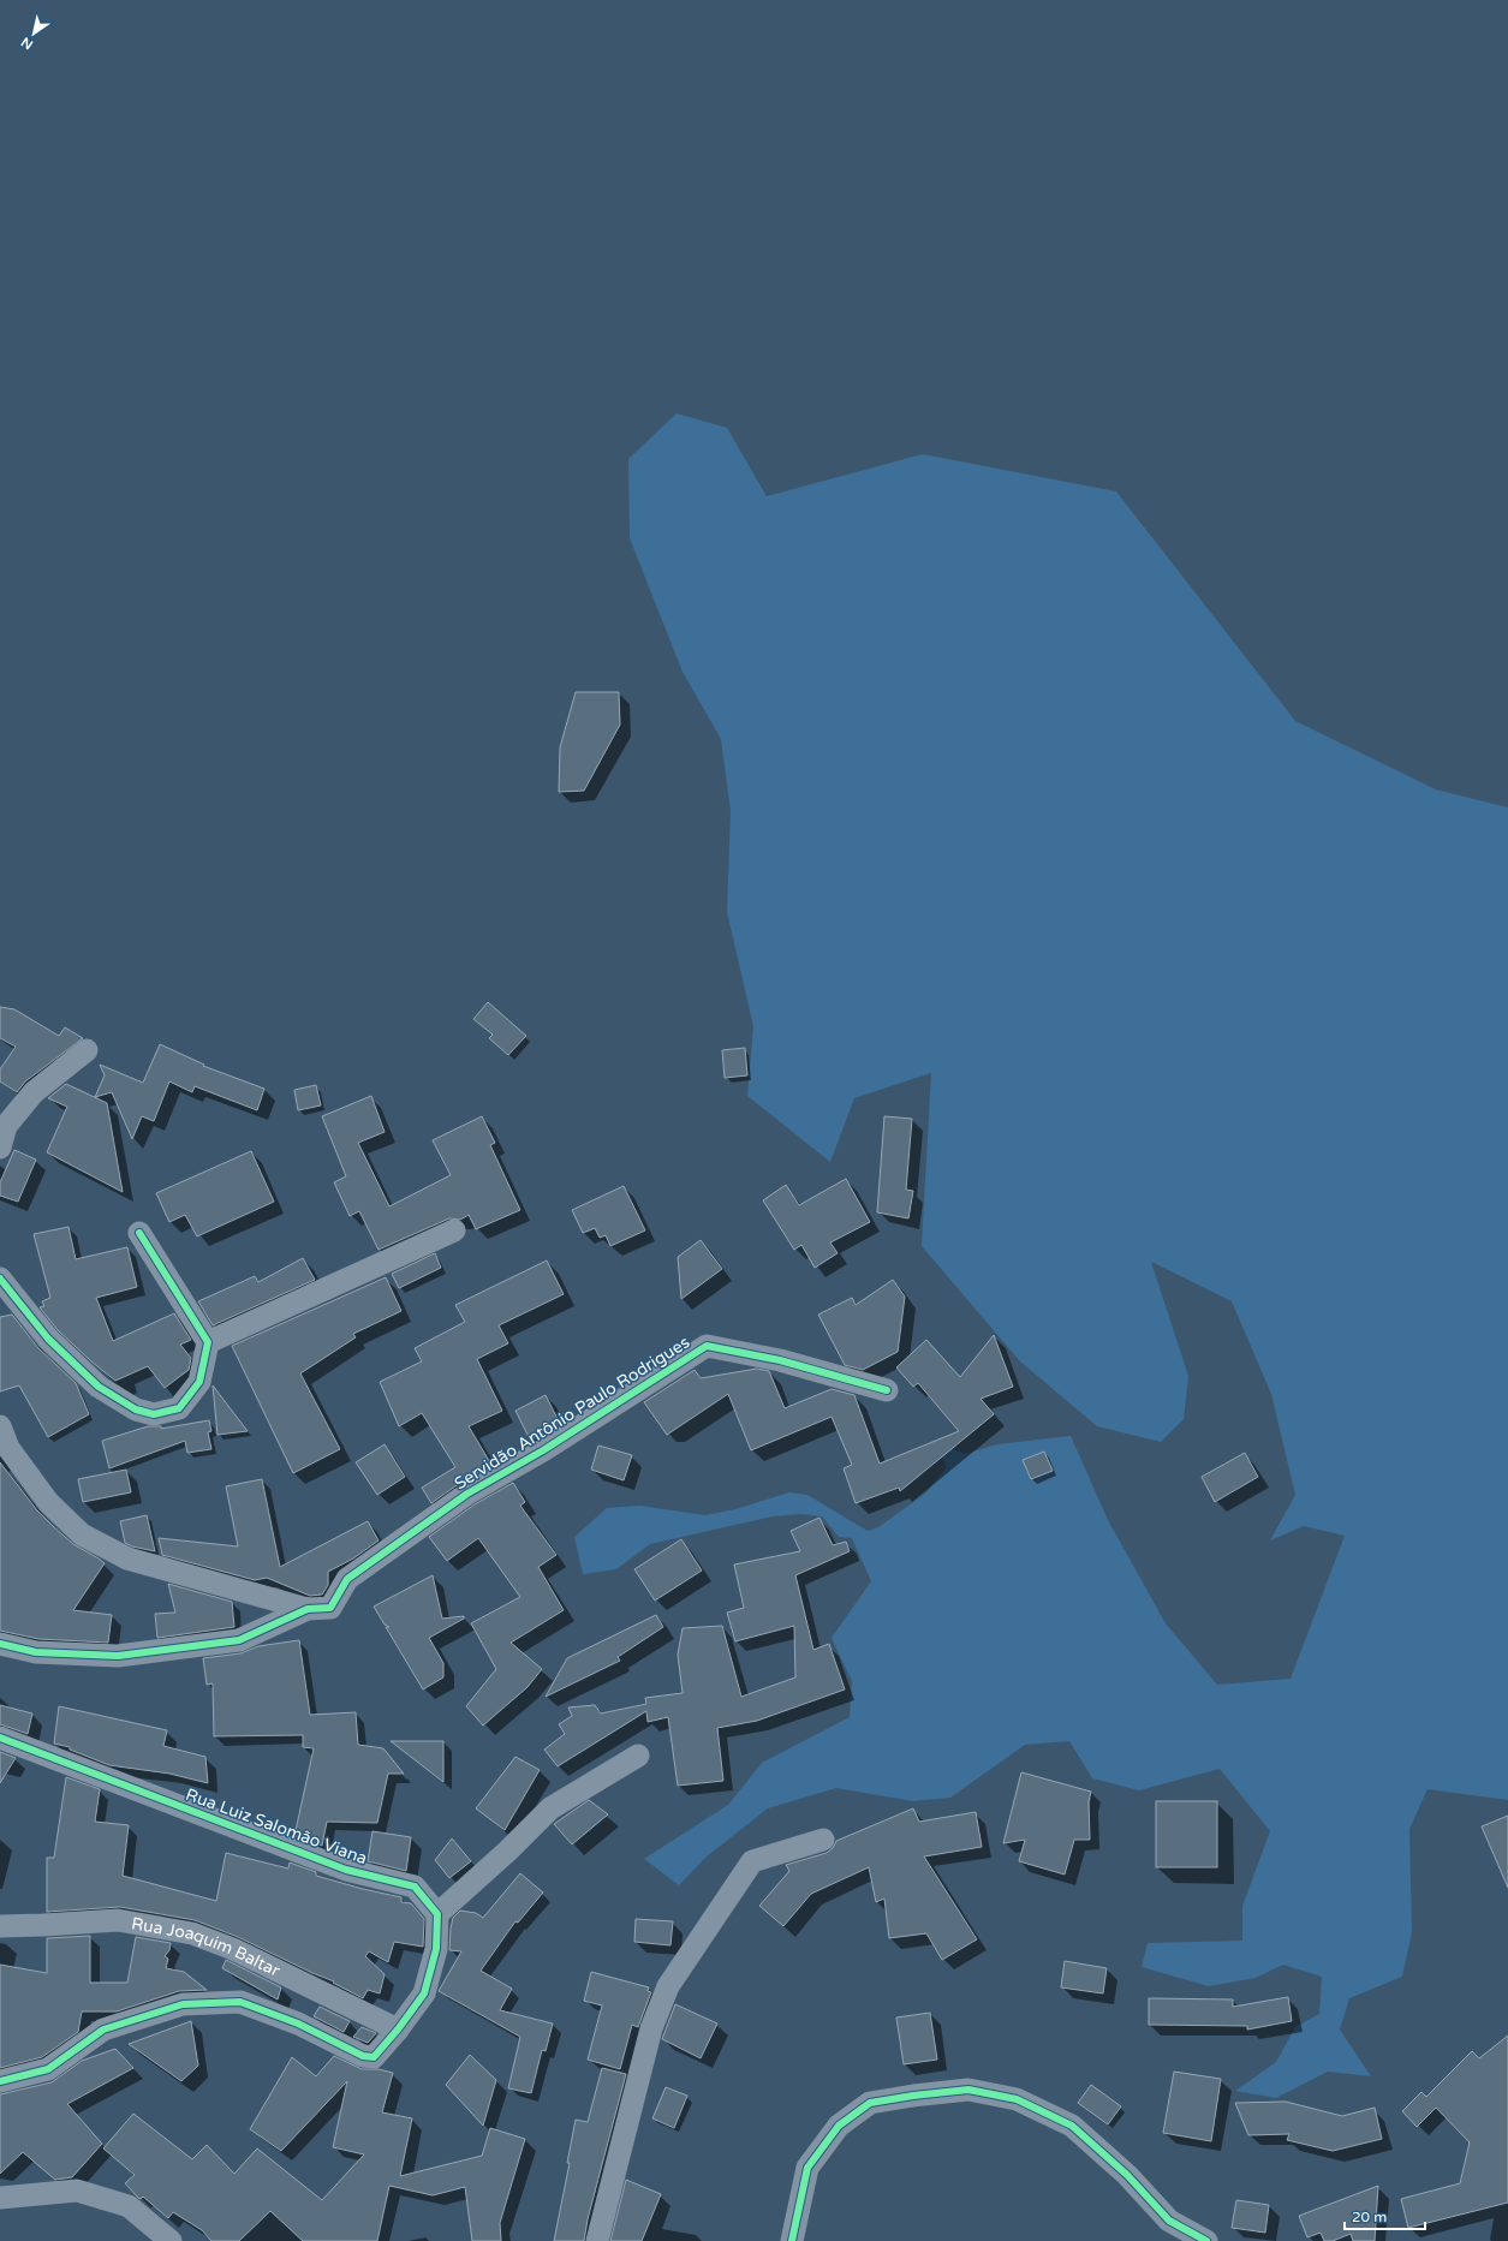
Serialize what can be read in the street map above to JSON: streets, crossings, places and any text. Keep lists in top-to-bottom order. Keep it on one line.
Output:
{"streets":{"street":["Servidão Antônio Paulo Rodrigues","Rua Luiz Salomão Viana","Rua Joaquim Baltar"]},"scale_bar":"20 m","north":"bottom left"}
